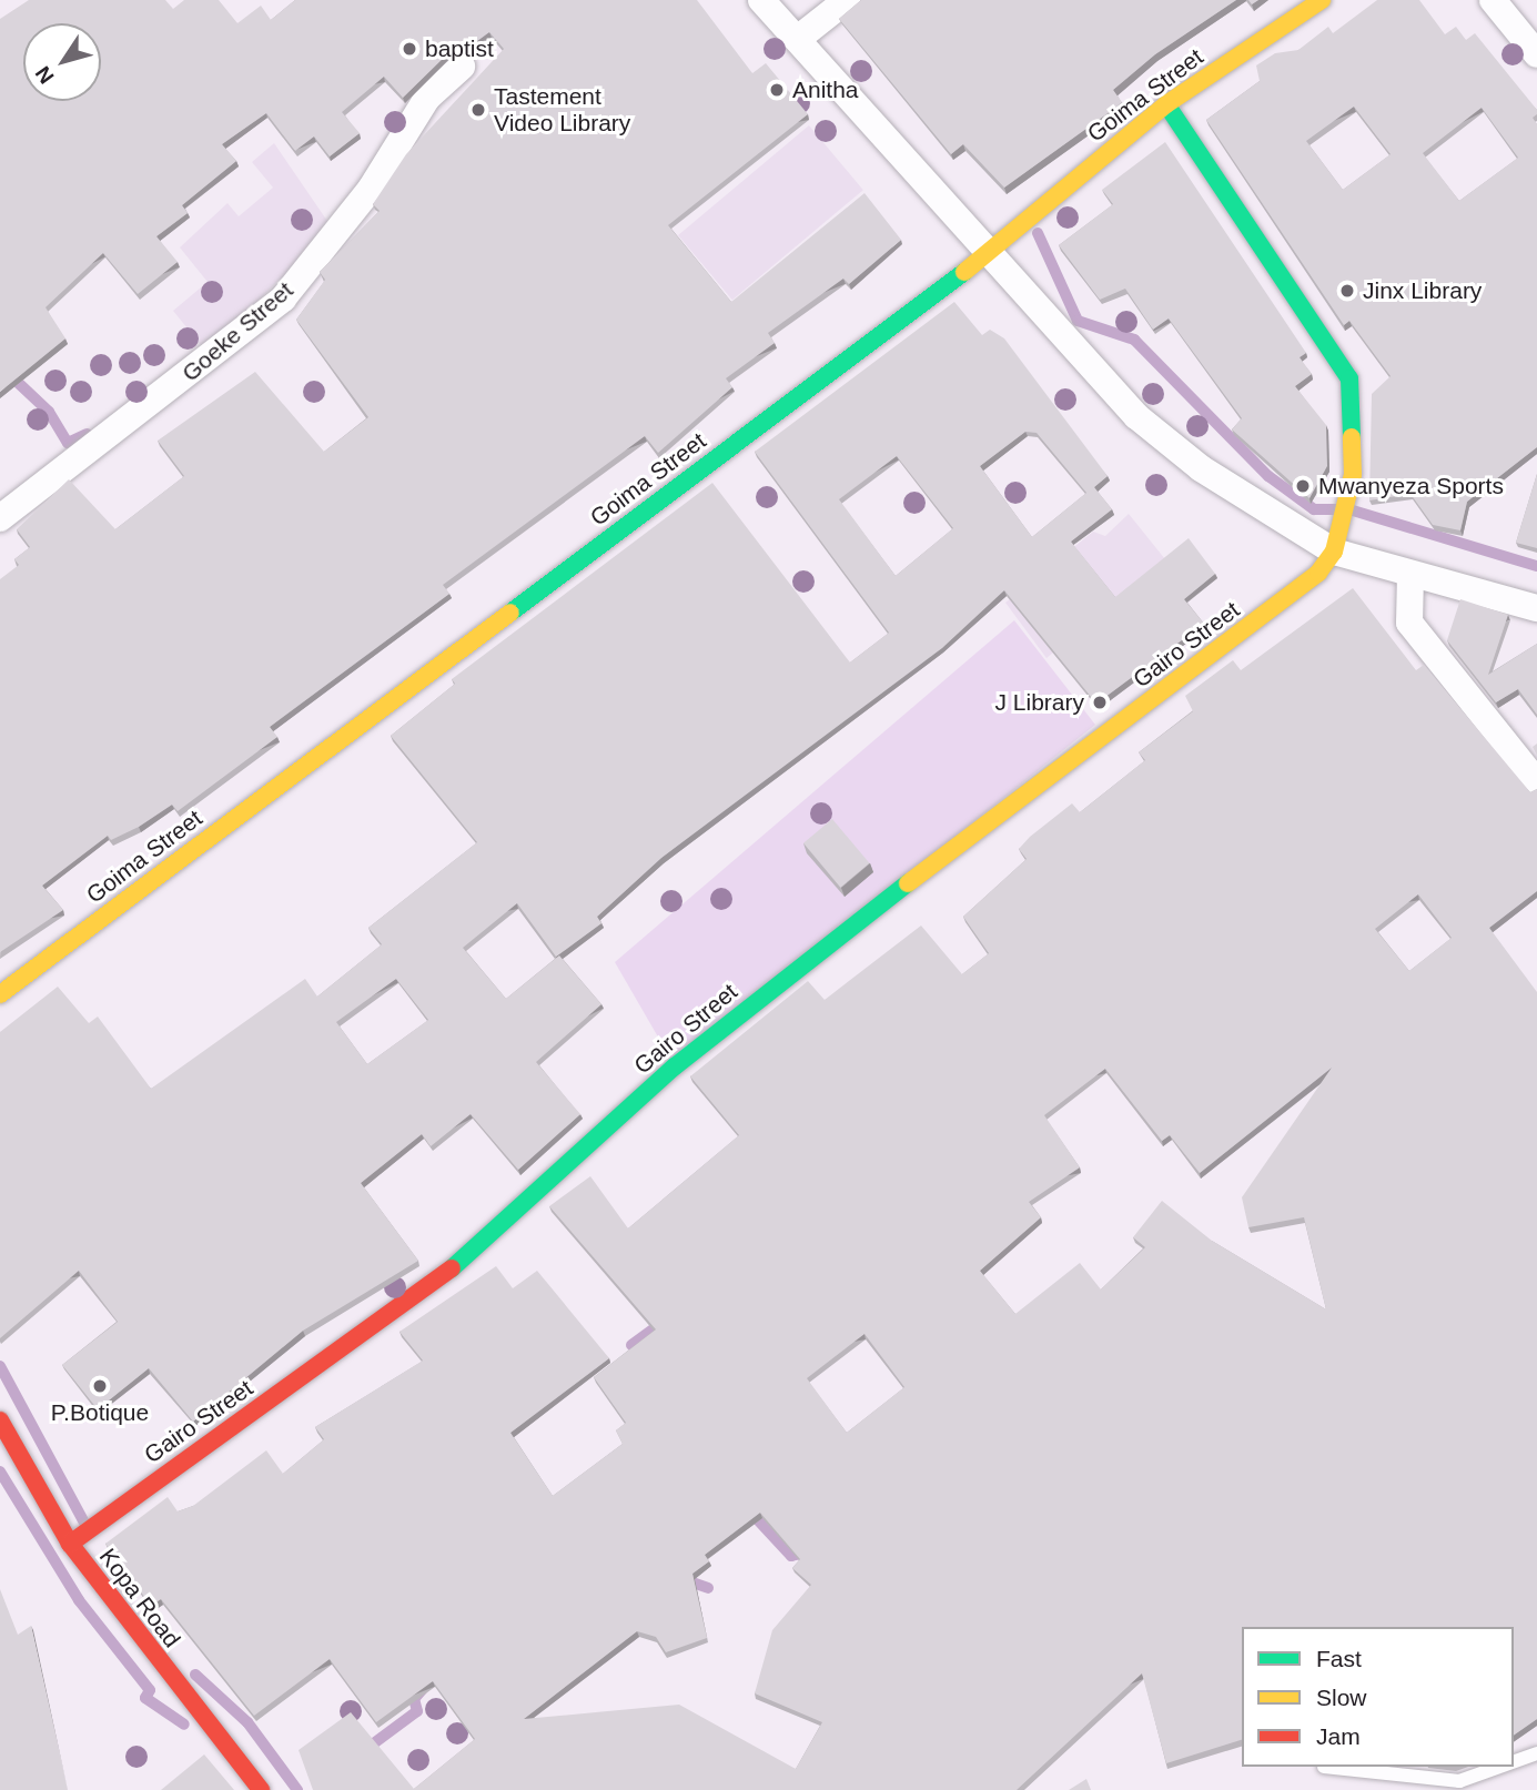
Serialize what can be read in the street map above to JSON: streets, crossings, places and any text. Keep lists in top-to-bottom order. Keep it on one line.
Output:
{"streets":{"street":["Goima Street","Goeke Street","Gairo Street","Kopa Road"]},"crossings":[["Gairo Street","Kopa Road"]],"places":["baptist","Anitha","Tastement Video Library","Jinx Library","Mwanyeza Sports","J Library","P.Botique"],"legend":["Fast","Slow","Jam"],"north":"bottom left"}
